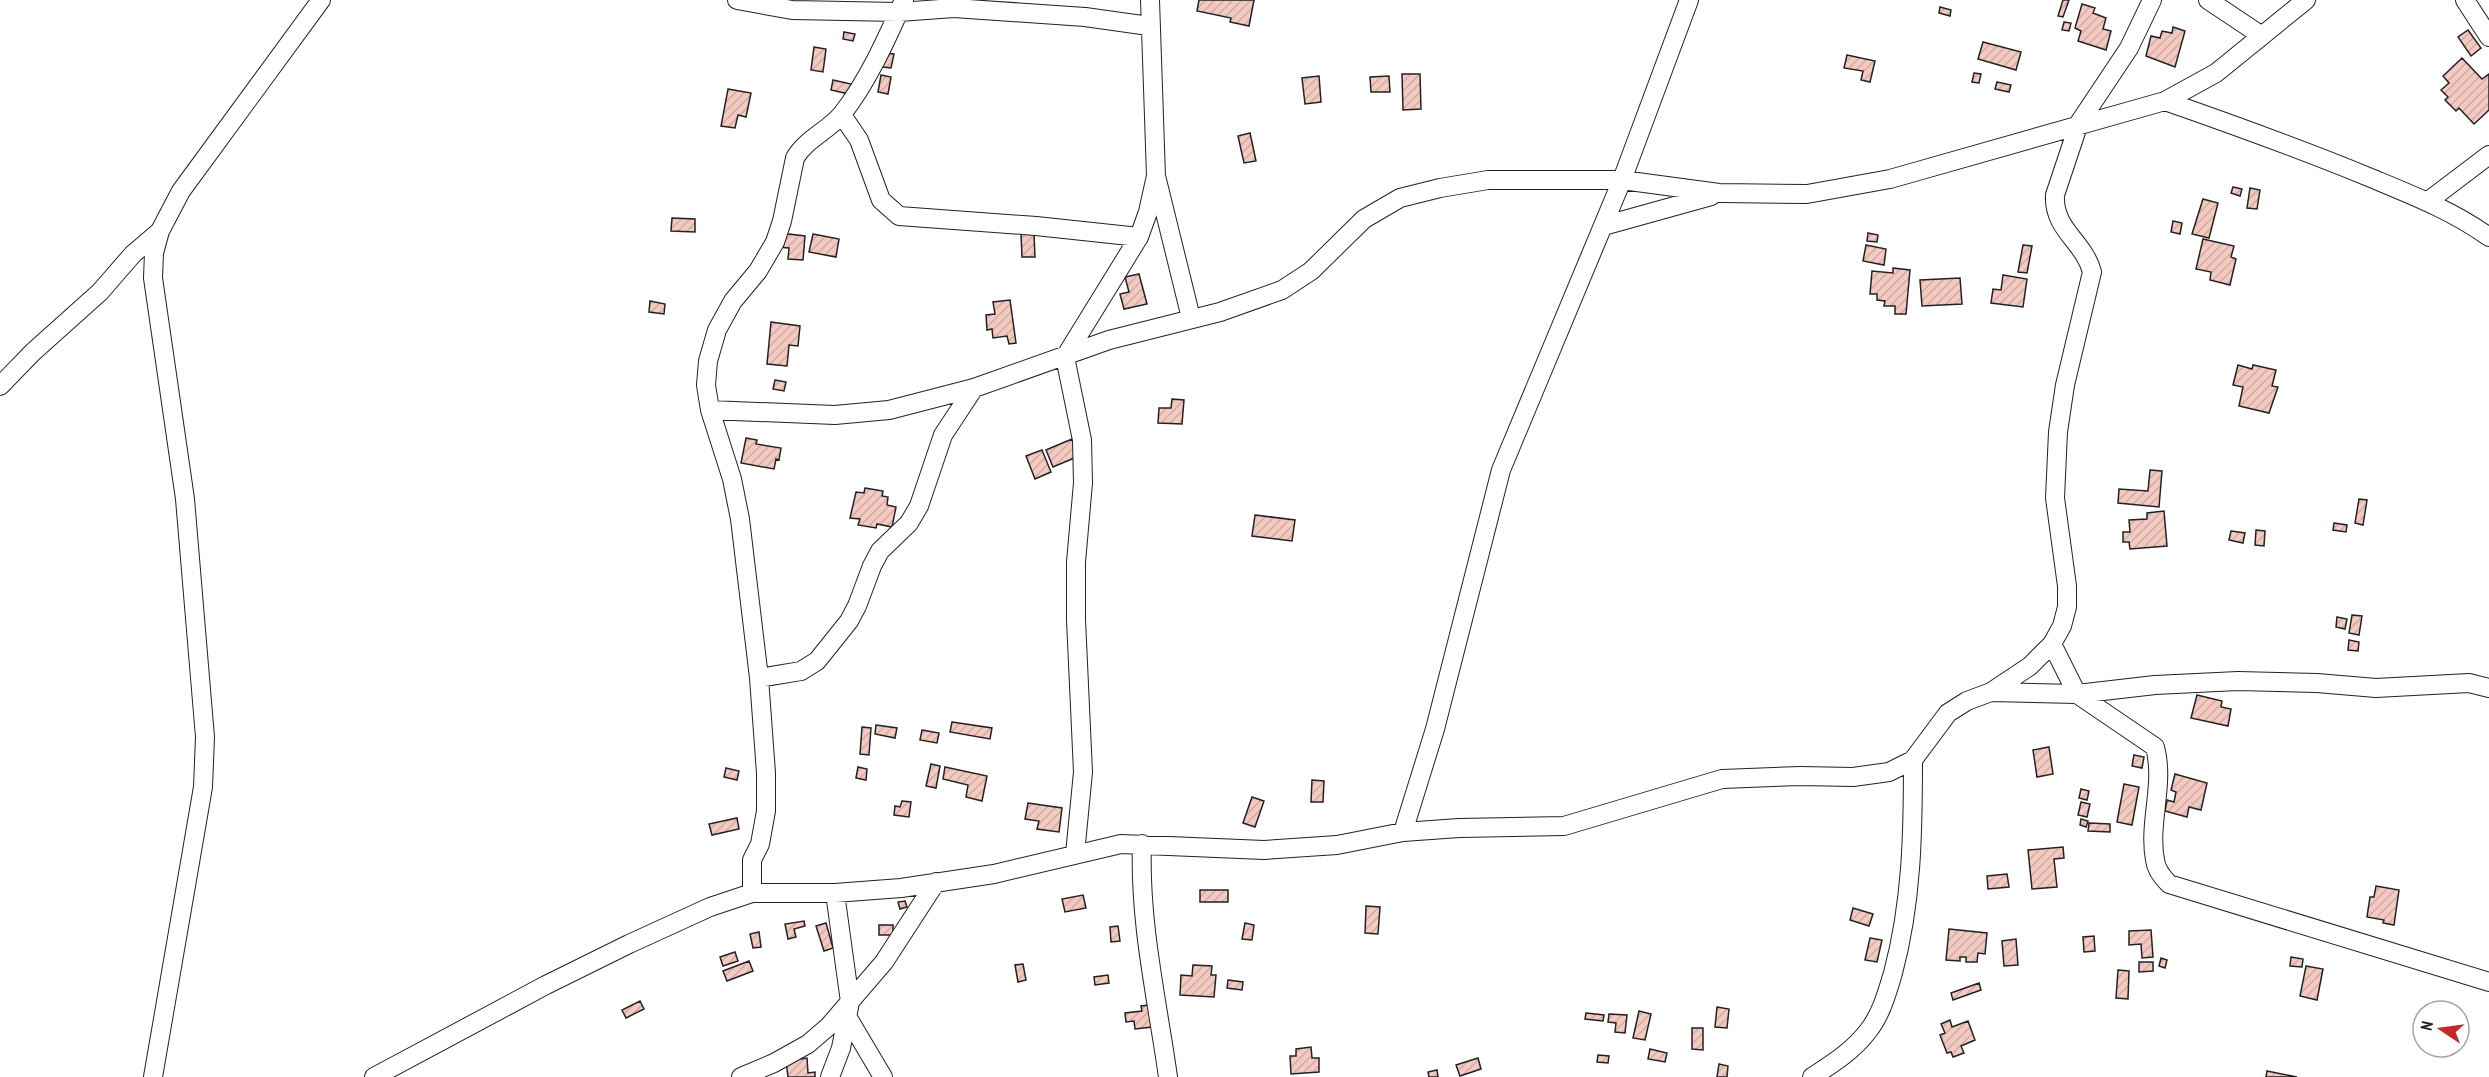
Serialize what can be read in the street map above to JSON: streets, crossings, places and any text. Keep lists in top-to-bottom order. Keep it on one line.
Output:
{"north":"left"}
